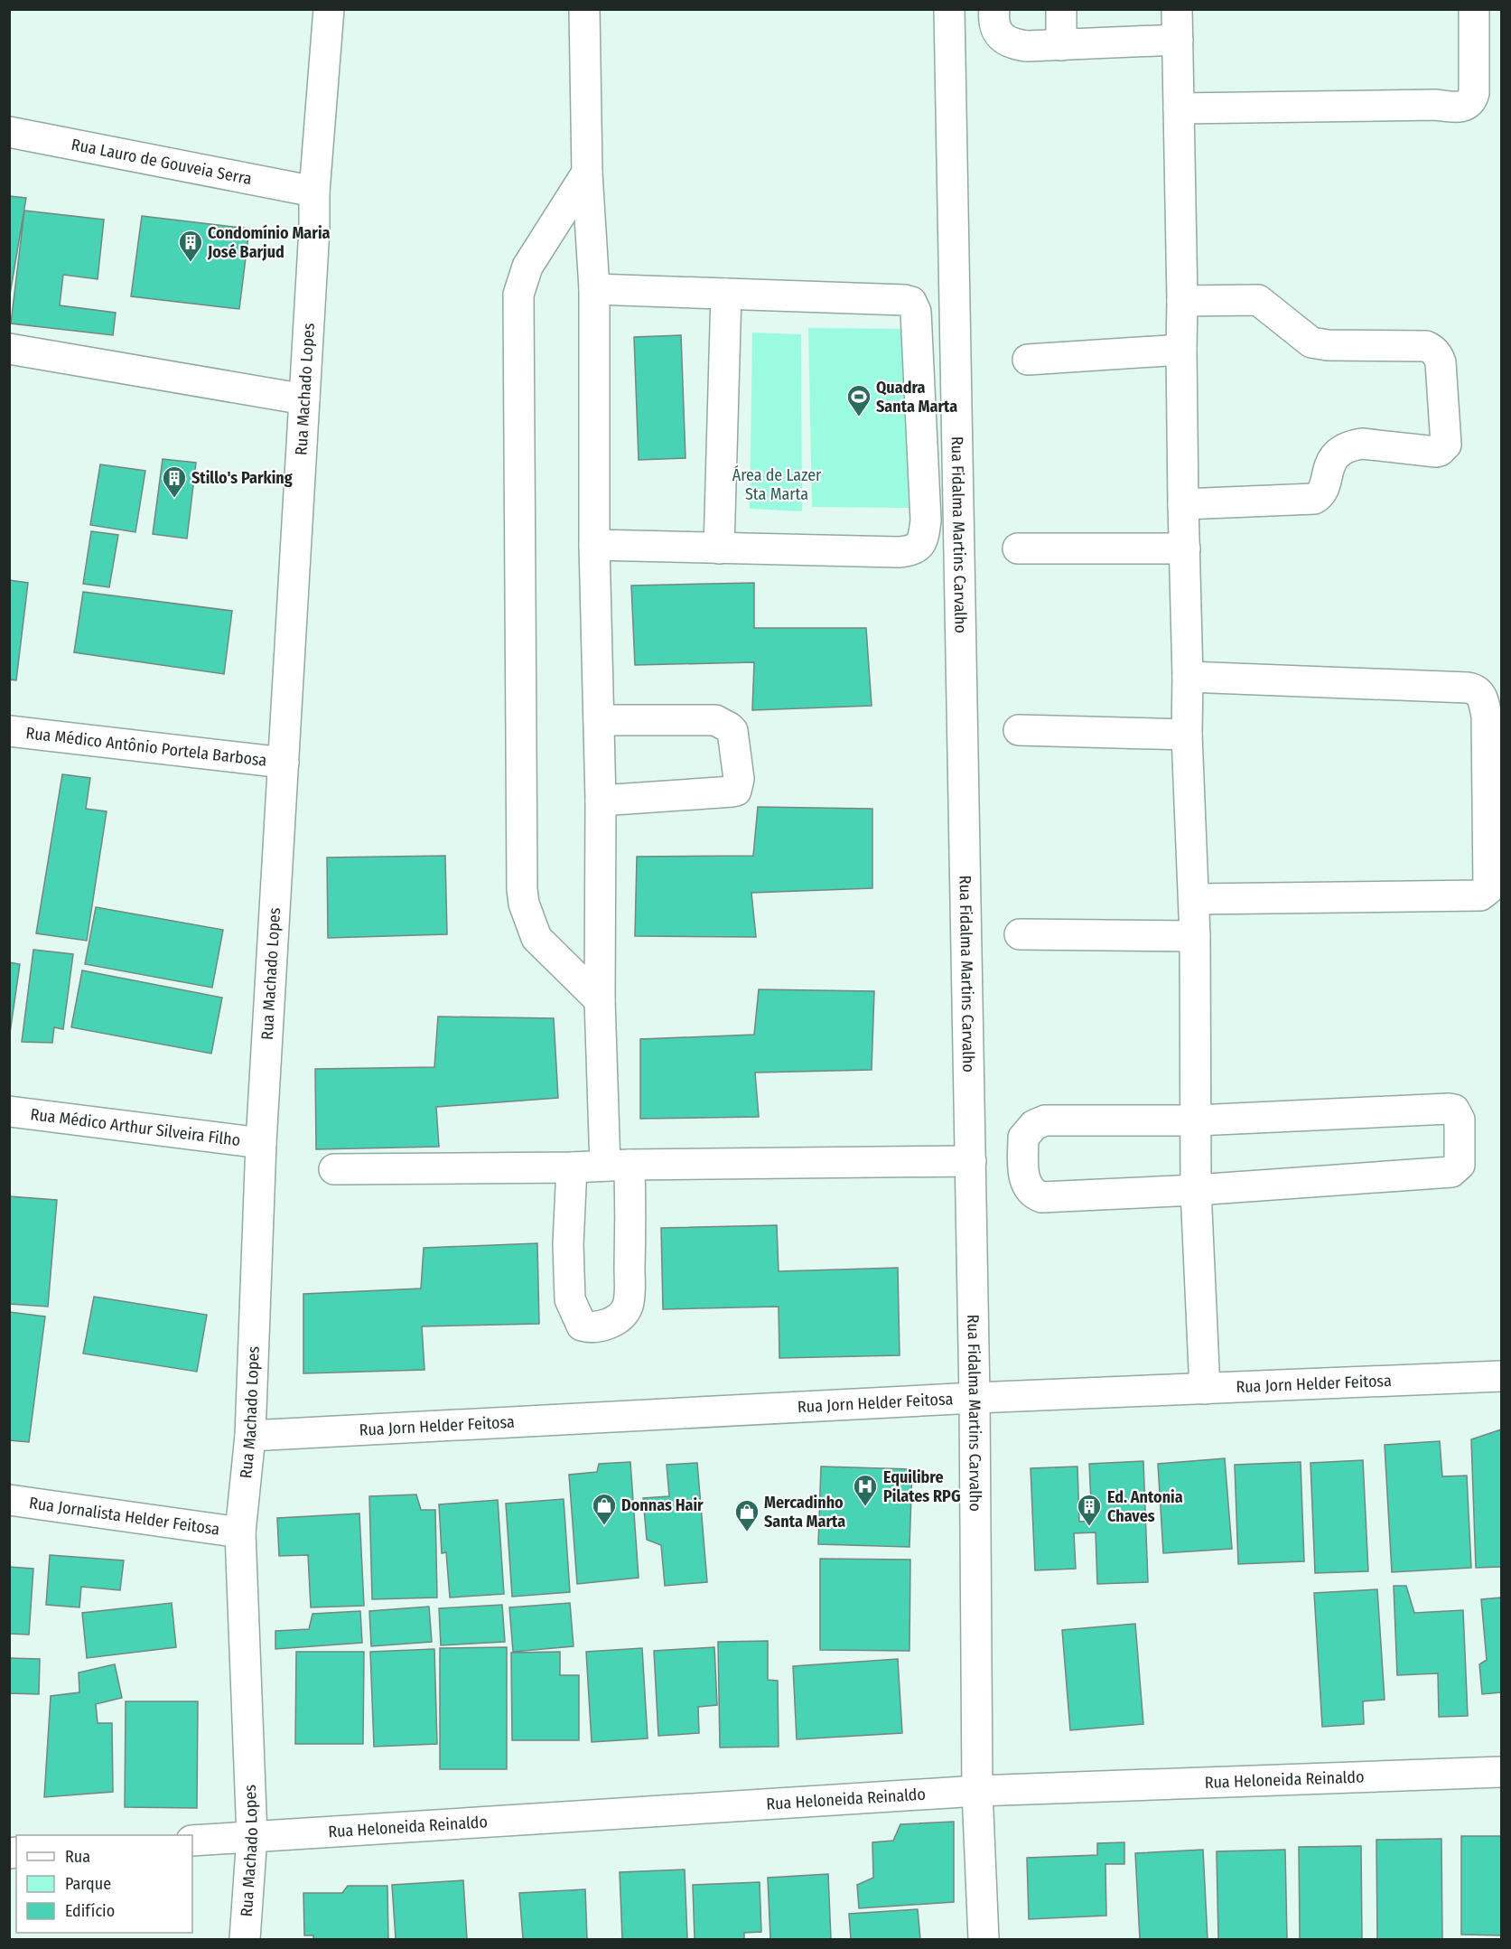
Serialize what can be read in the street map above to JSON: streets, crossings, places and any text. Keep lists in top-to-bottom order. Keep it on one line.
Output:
{"streets":{"street":["Rua Lauro de Gouveia Serra","Rua Machado Lopes","Rua Fidalma Martins Carvalho","Rua Médico Antônio Portela Barbosa","Rua Médico Arthur Silveira Filho","Rua Jorn Helder Feitosa","Rua Jornalista Helder Feitosa","Rua Heloneida Reinaldo"]},"crossings":[["Rua Lauro de Gouveia Serra","Rua Machado Lopes"],["Rua Machado Lopes","Rua Médico Antônio Portela Barbosa"],["Rua Machado Lopes","Rua Médico Arthur Silveira Filho"],["Rua Machado Lopes","Rua Jorn Helder Feitosa"],["Rua Machado Lopes","Rua Jornalista Helder Feitosa"],["Rua Machado Lopes","Rua Heloneida Reinaldo"],["Rua Fidalma Martins Carvalho","Rua Jorn Helder Feitosa"],["Rua Fidalma Martins Carvalho","Rua Heloneida Reinaldo"]],"parks":["Área de Lazer Sta Marta"],"places":{"building":["Condomínio Maria José Barjud","Stillo's Parking","Ed. Antonia Chaves"],"sports":["Quadra Santa Marta"],"hospital":["Equilibre Pilates RPG"],"shop":["Donnas Hair","Mercadinho Santa Marta"]},"legend":["Rua","Parque","Edifício"]}
